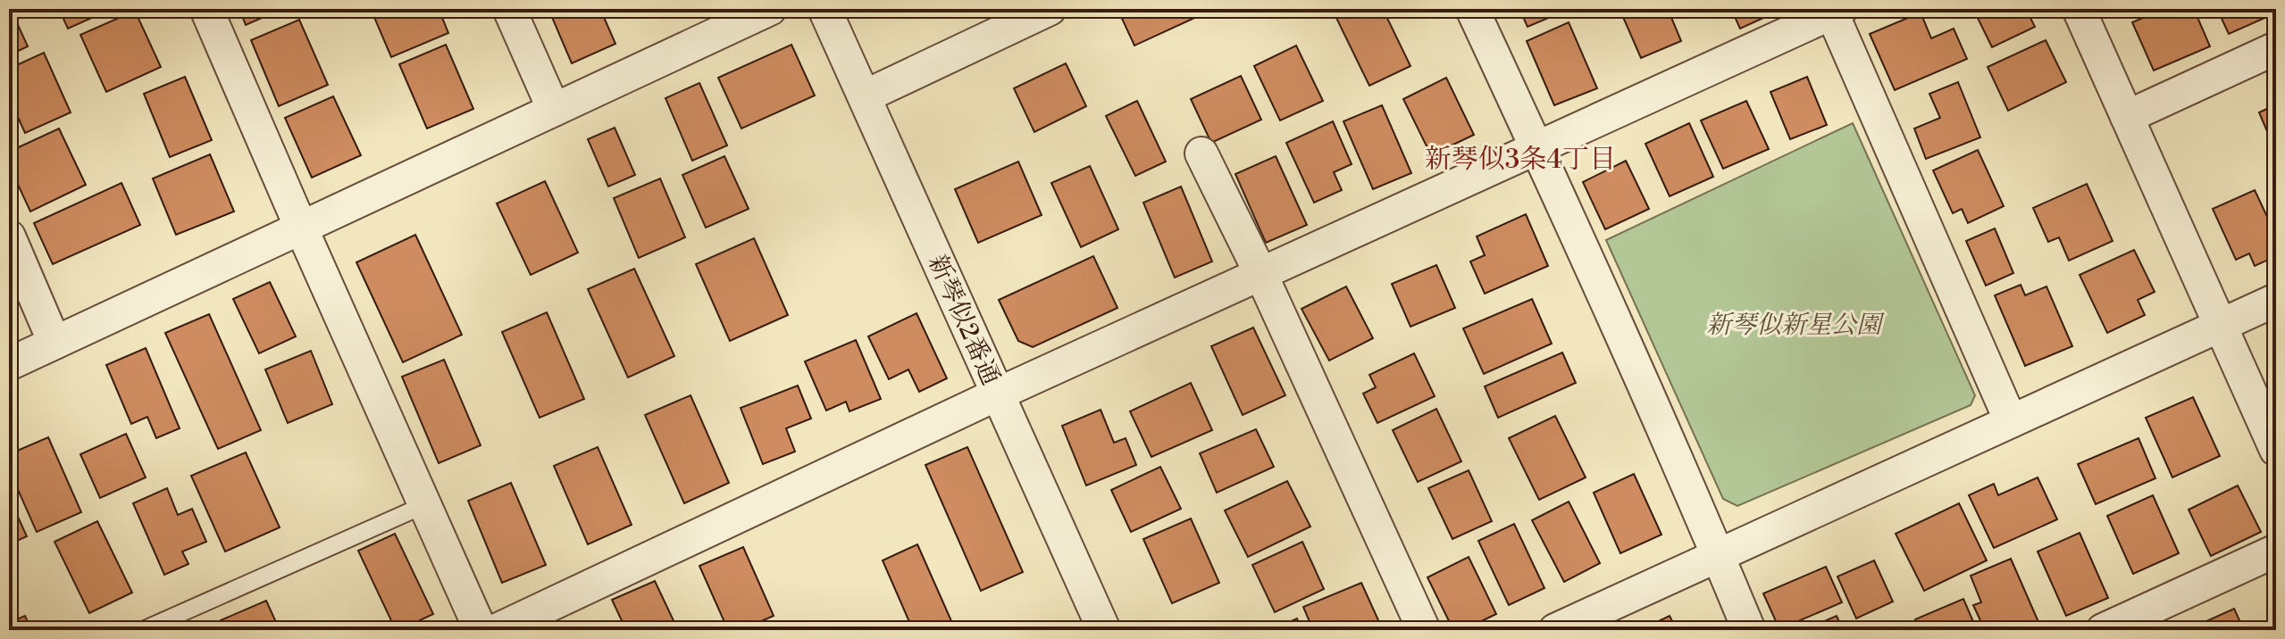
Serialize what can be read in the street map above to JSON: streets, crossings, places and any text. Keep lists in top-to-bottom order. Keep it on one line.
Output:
{"streets":{"street":["新琴似2番通"]},"districts":["新琴似3条4丁目"],"parks":["新琴似新星公園"]}
